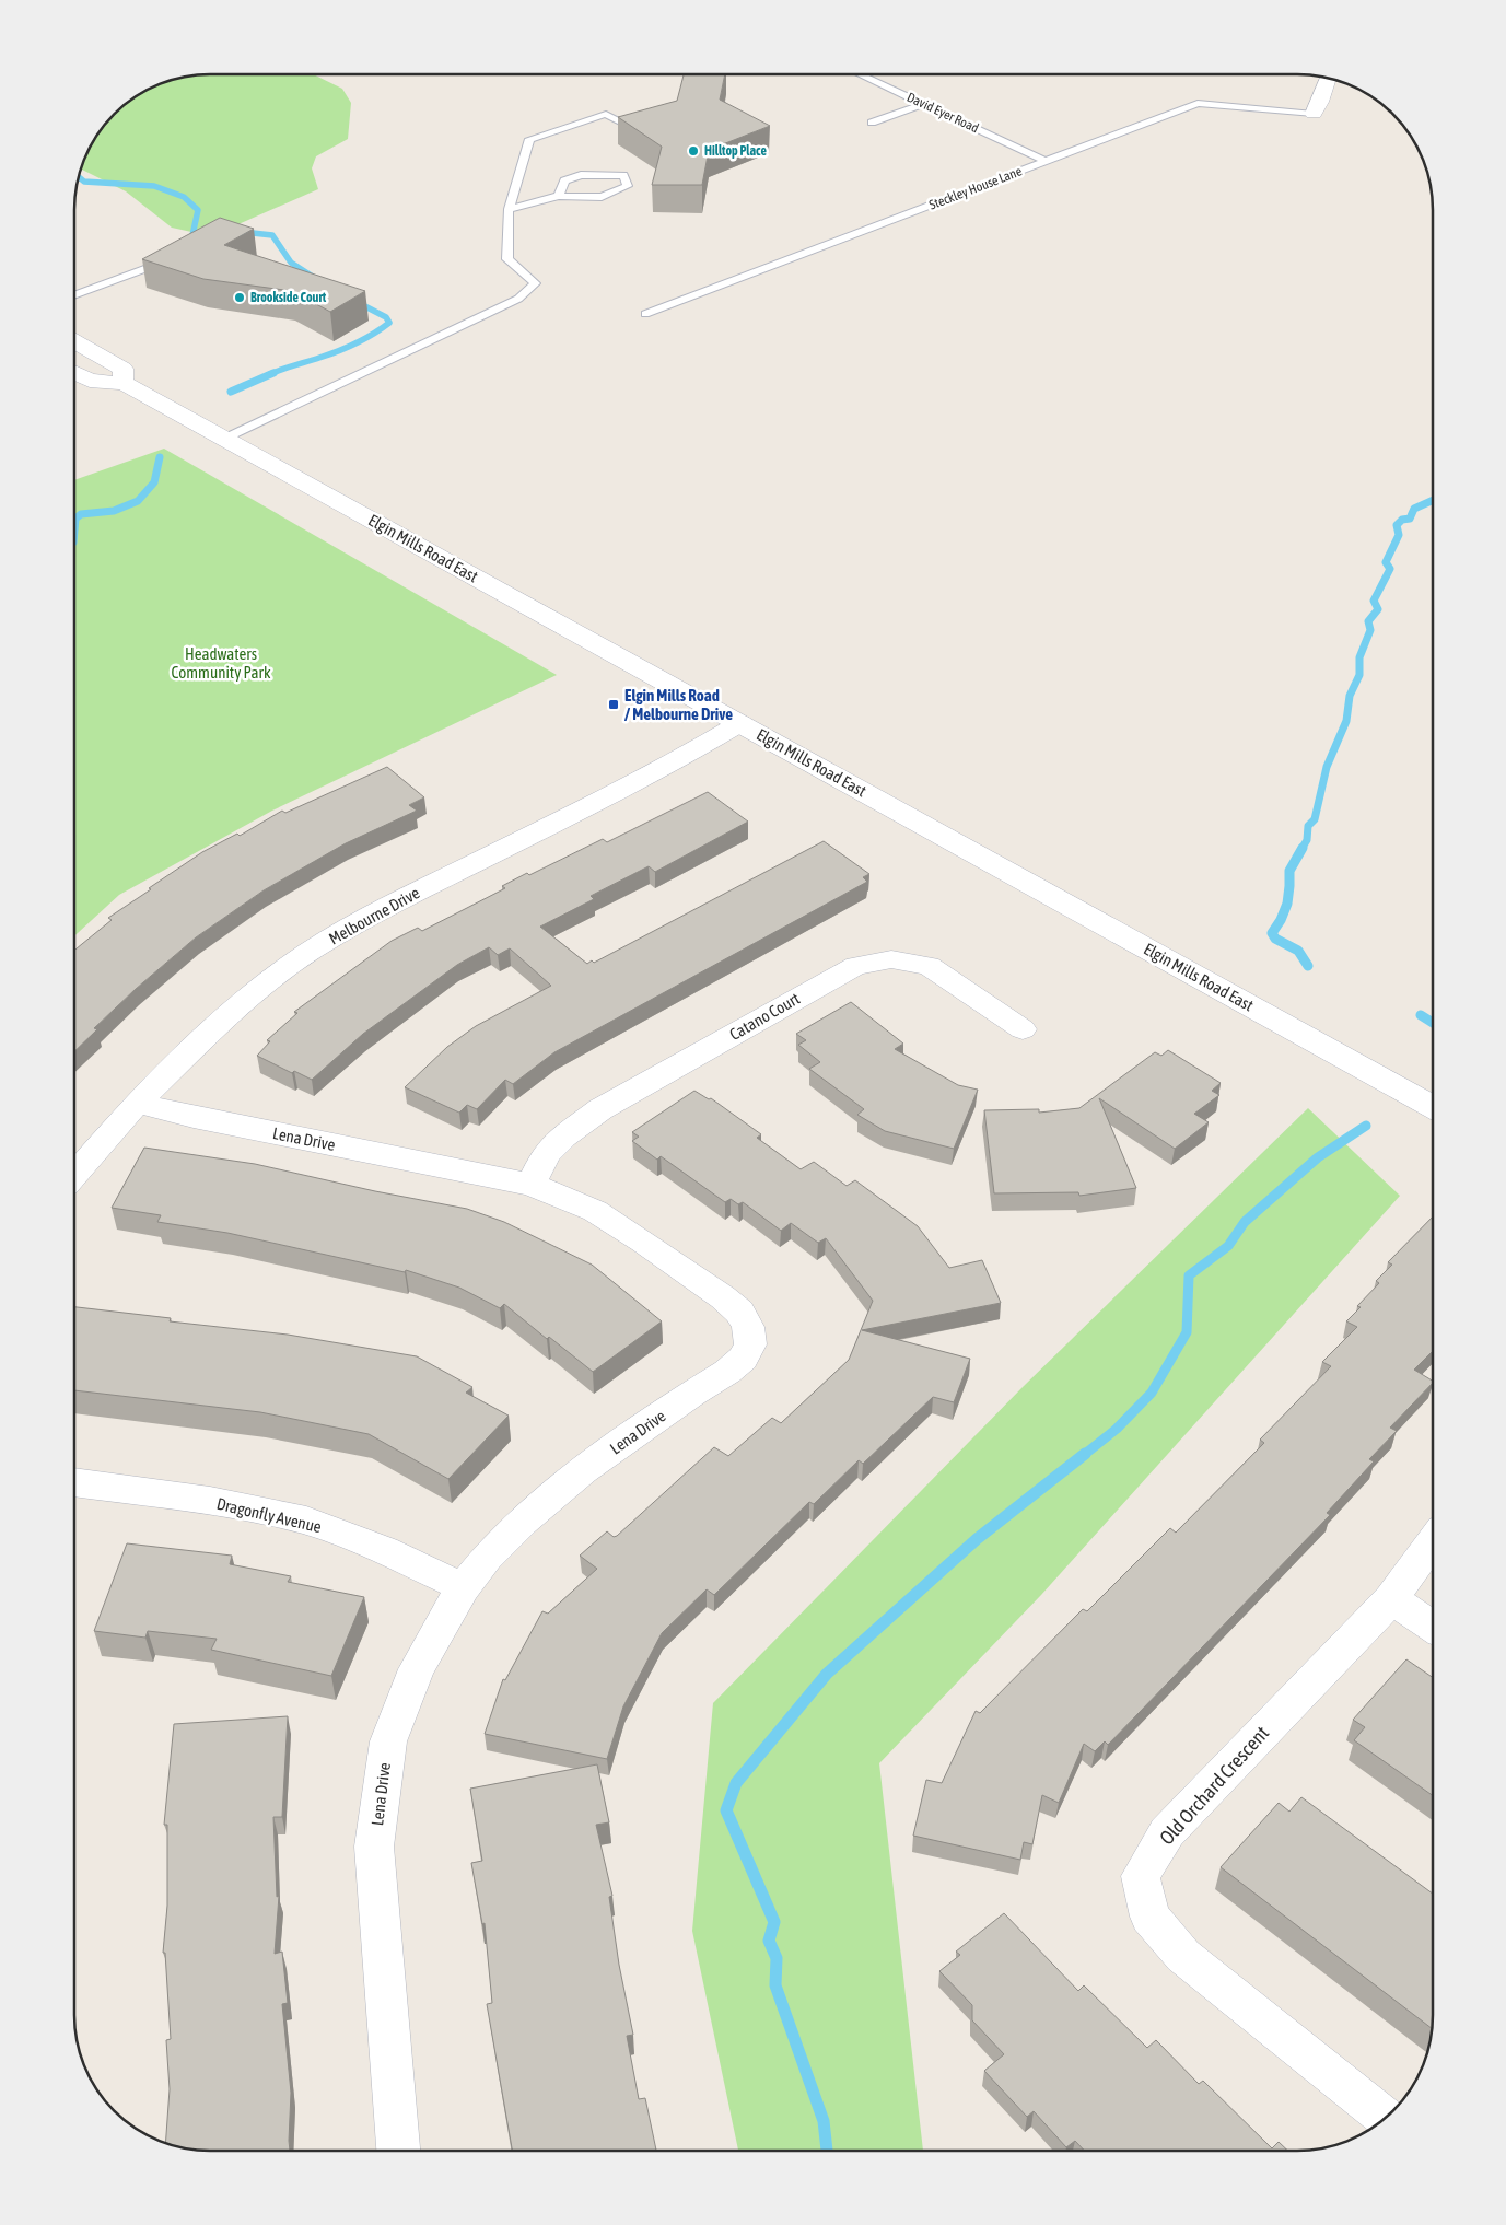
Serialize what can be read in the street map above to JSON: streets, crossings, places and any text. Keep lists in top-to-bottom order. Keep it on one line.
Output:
{"streets":{"street":["Elgin Mills Road East","Melbourne Drive","Catano Court","Lena Drive","Dragonfly Avenue","Old Orchard Crescent"],"lane":["David Eyer Road","Steckley House Lane"]},"crossings":[["David Eyer Road","Steckley House Lane"],["Elgin Mills Road East","Melbourne Drive"],["Melbourne Drive","Lena Drive"],["Catano Court","Lena Drive"],["Lena Drive","Dragonfly Avenue"]],"parks":["Headwaters Community Park"],"places":{"other":["Hilltop Place","Brookside Court"],"transit":["Elgin Mills Road / Melbourne Drive"]}}
